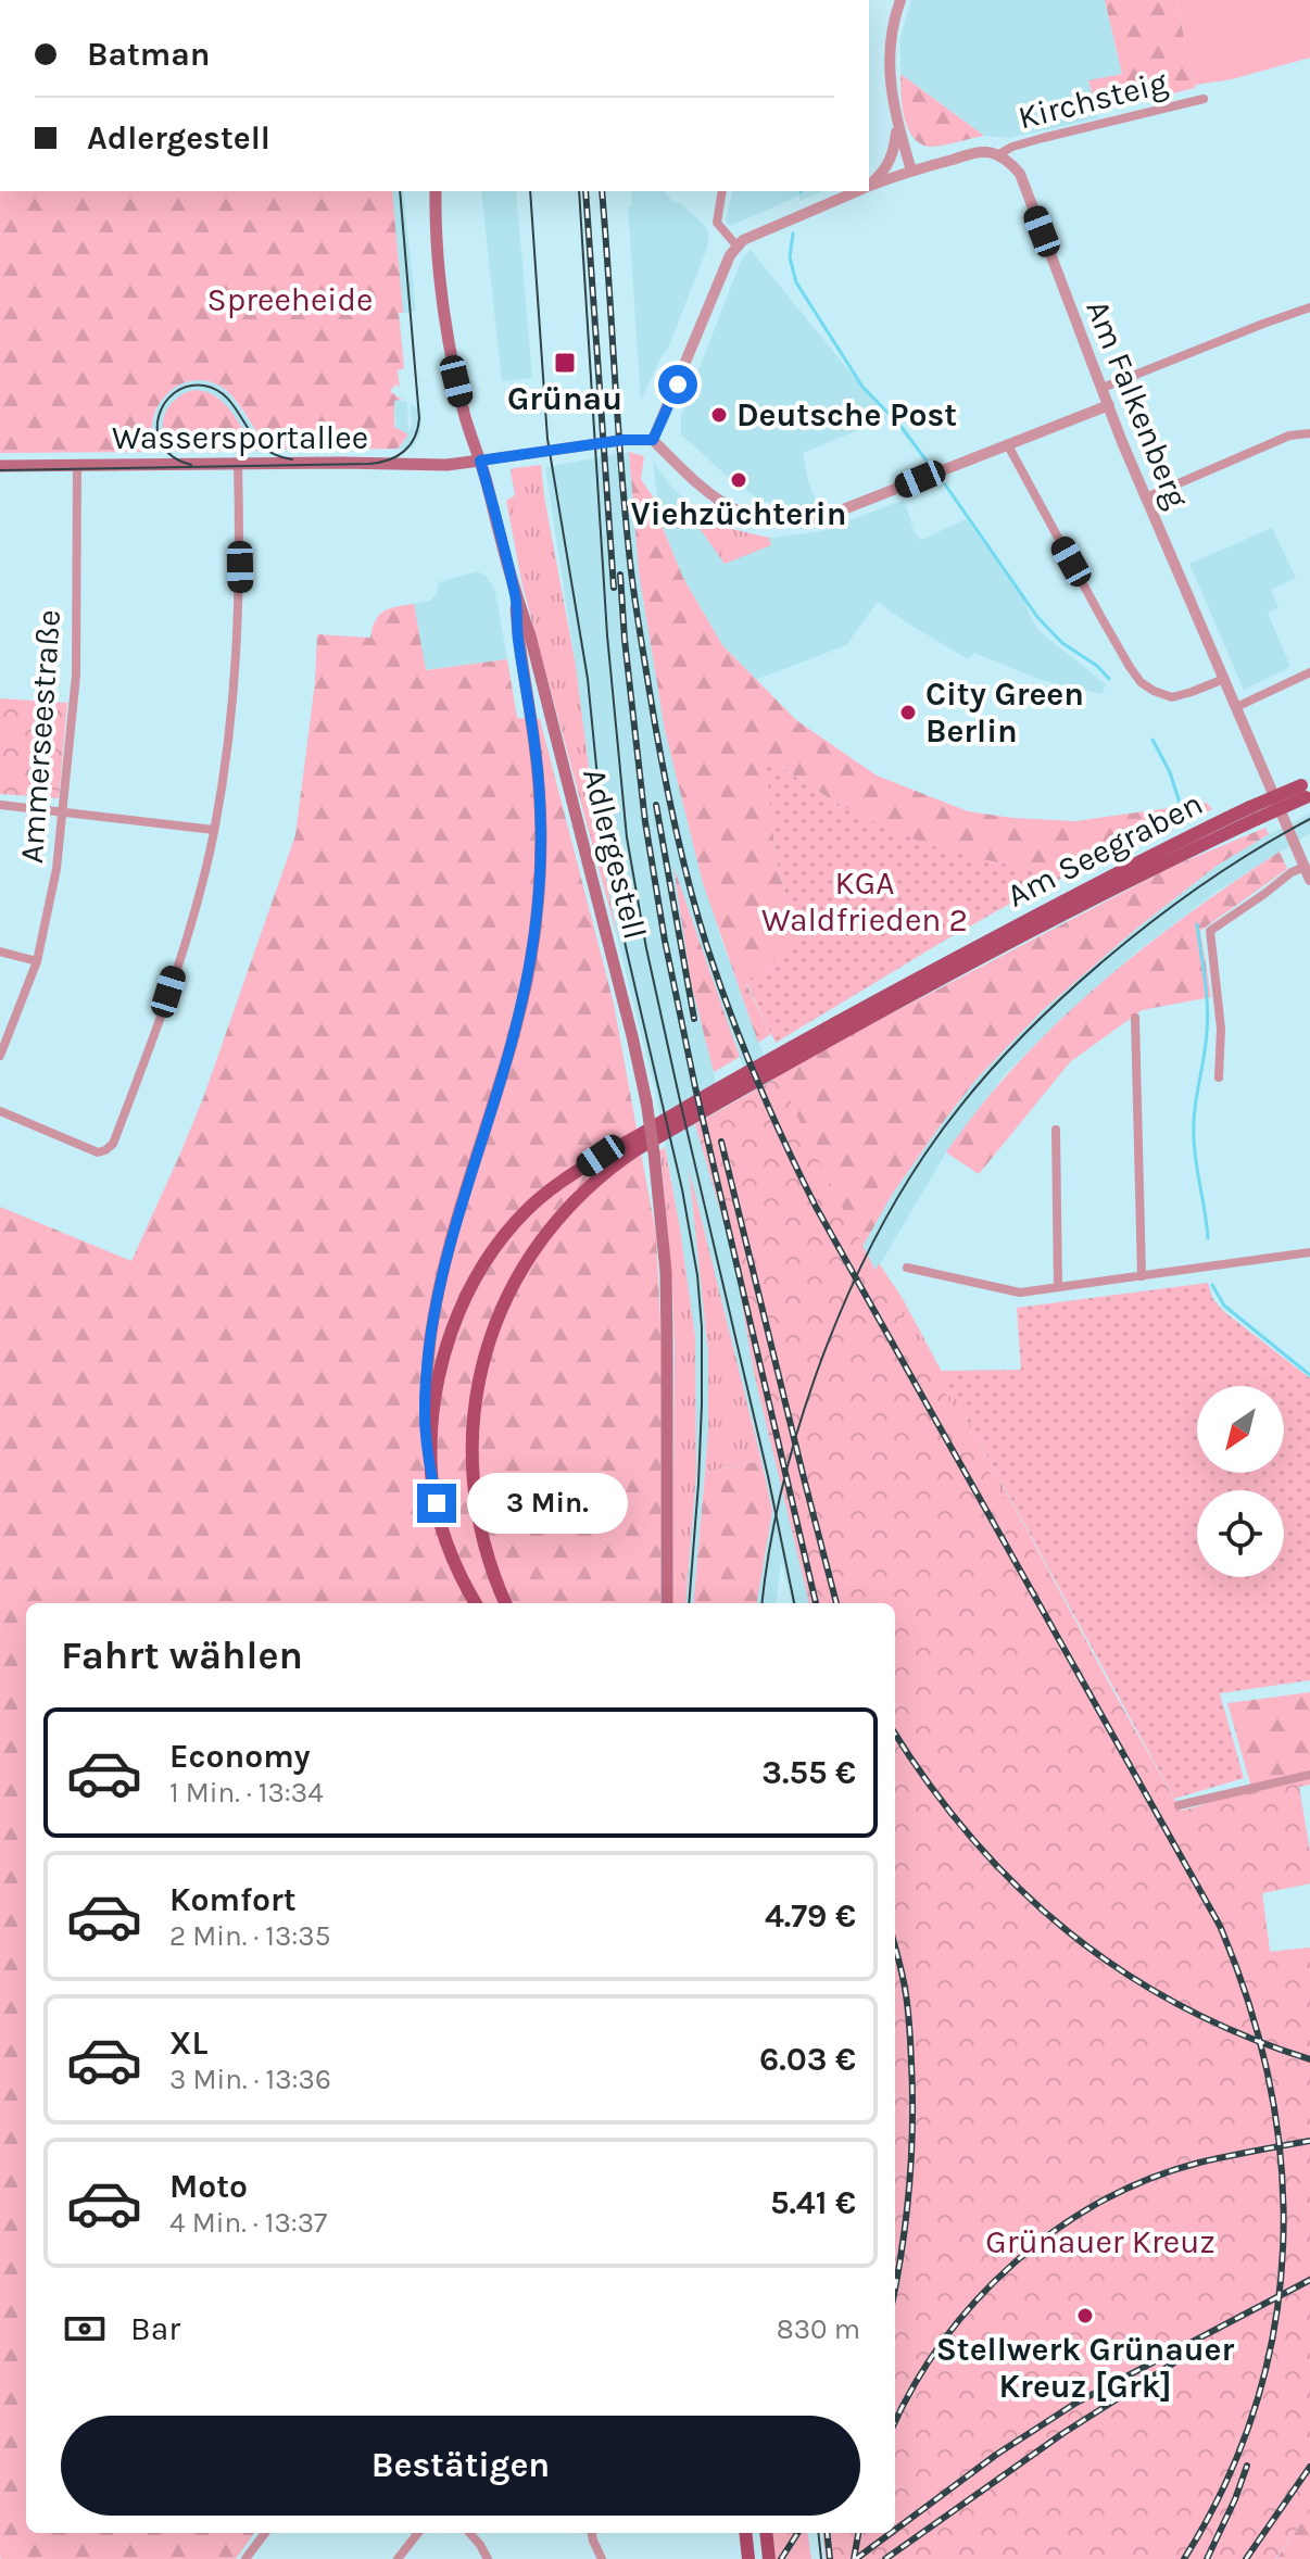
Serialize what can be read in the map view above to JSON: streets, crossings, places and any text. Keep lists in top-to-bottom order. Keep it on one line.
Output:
{"streets":{"main road":["Wassersportallee","Am Seegraben","Adlergestell"],"street":["Kirchsteig","Am Falkenberg","Ammerseestraße"]},"crossings":[["Kirchsteig","Am Falkenberg"],["Wassersportallee","Ammerseestraße"],["Wassersportallee","Adlergestell"],["Am Seegraben","Adlergestell"]],"parks":["Spreeheide","KGA Waldfrieden 2","Grünauer Kreuz"],"places":{"transit":["Grünau"],"other":["Deutsche Post","Viehzüchterin","City Green Berlin","Stellwerk Grünauer Kreuz [Grk]"]},"north":"bottom left","page":{"banner":["Batman","Adlergestell"],"bubble":"3 Min.","heading":"Fahrt wählen","list":[{"name":"Economy","note":"1 Min. · 13:34","value":"3.55 €"},{"name":"Komfort","note":"2 Min. · 13:35","value":"4.79 €"},{"name":"XL","note":"3 Min. · 13:36","value":"6.03 €"},{"name":"Moto","note":"4 Min. · 13:37","value":"5.41 €"}],"pay":["Bar","830 m"],"buttons":"Bestätigen"}}
